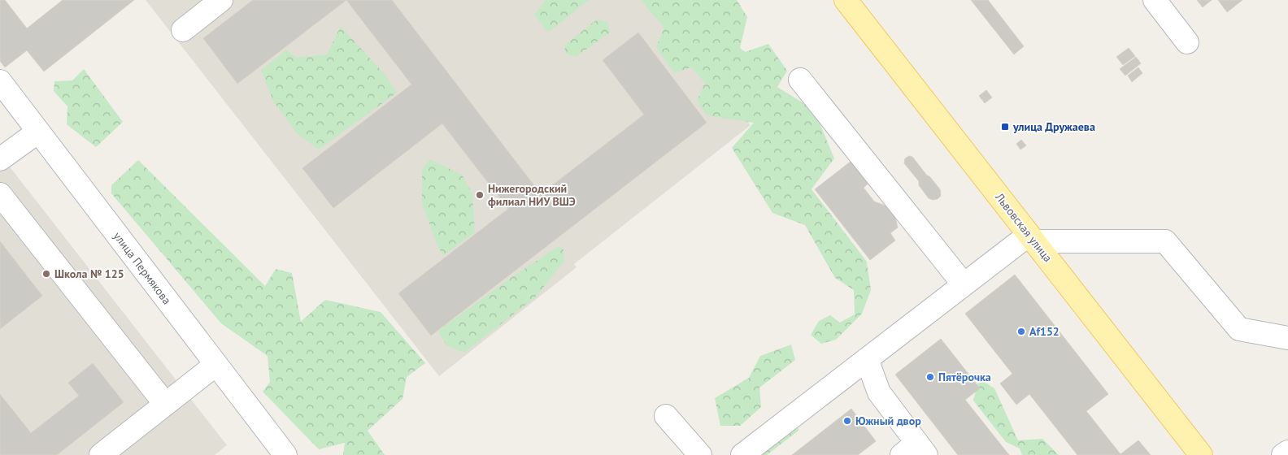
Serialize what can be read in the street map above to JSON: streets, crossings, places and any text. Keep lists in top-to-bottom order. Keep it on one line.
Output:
{"streets":{"main road":["Львовская улица"],"street":["улица Пермякова"]},"places":{"transit":["улица Дружаева"],"other":["Нижегородский филиал НИУ ВШЭ","Школа № 125","Af152","Пятёрочка","Южный двор"]}}
